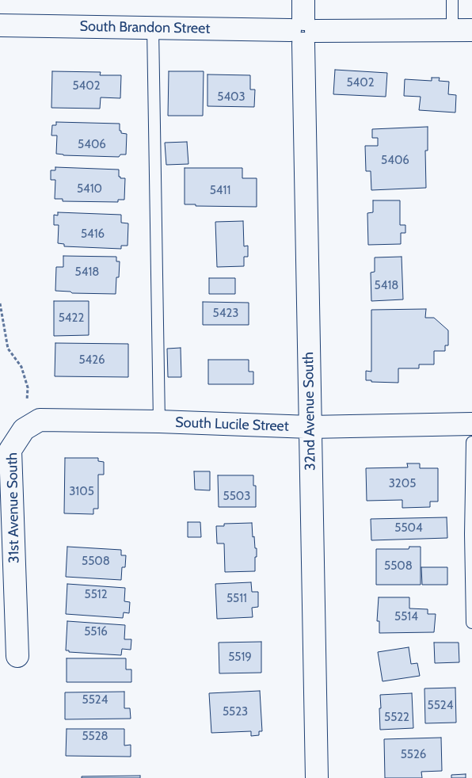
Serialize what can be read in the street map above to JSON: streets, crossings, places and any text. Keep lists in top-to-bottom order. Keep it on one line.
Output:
{"streets":{"street":["South Brandon Street","32nd Avenue South","South Lucile Street","31st Avenue South"]},"crossings":[["South Brandon Street","32nd Avenue South"],["32nd Avenue South","South Lucile Street"],["South Lucile Street","31st Avenue South"]],"house_numbers":["5402","5402","5403","5406","5406","5410","5411","5416","5418","5418","5423","5422","5426","3205","3105","5503","5504","5508","5508","5512","5511","5514","5516","5519","5524","5524","5523","5522","5528","5526"]}
